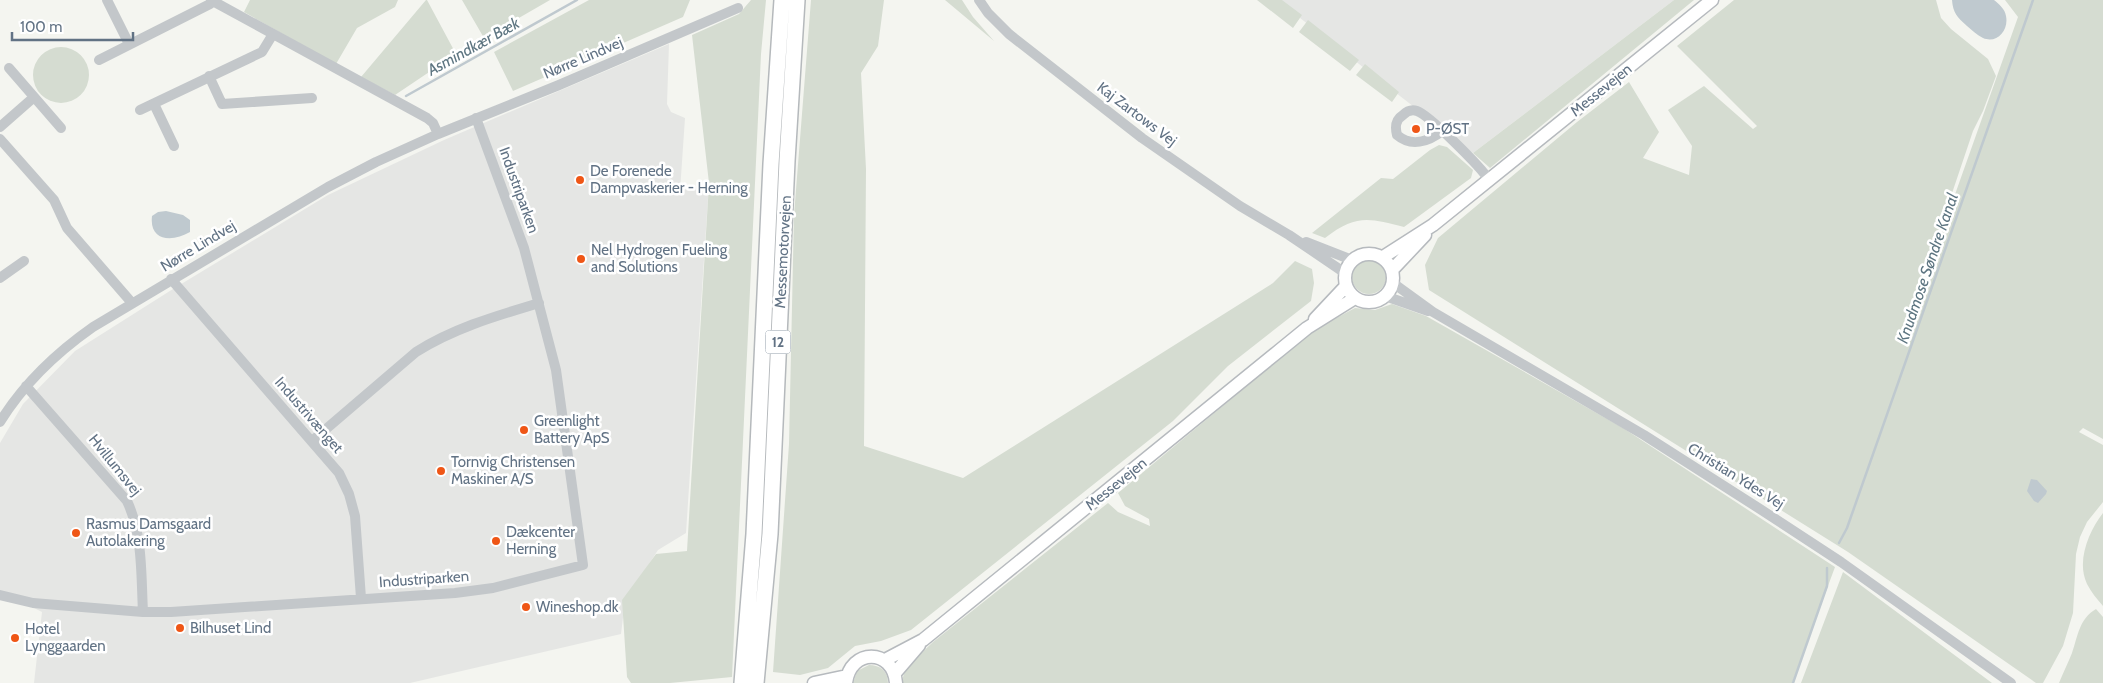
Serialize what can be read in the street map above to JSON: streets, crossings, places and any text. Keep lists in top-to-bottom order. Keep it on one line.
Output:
{"streets":{"highway":["Messemotorvejen","12"],"main road":["Messevejen"],"street":["Nørre Lindvej","Kaj Zartows Vej","Industriparken","Industrivænget","Hvillumsvej","Christian Ydes Vej"]},"crossings":[["Nørre Lindvej","Industriparken"],["Nørre Lindvej","Industrivænget"],["Nørre Lindvej","Hvillumsvej"],["Messevejen","Kaj Zartows Vej"],["Messevejen","Christian Ydes Vej"],["Kaj Zartows Vej","Christian Ydes Vej"],["Industriparken","Industrivænget"],["Industriparken","Hvillumsvej"]],"water":["Asmindkær Bæk","Knudmose Søndre Kanal"],"places":["P-ØST","De Forenede Dampvaskerier - Herning","Nel Hydrogen Fueling and Solutions","Greenlight Battery ApS","Tornvig Christensen Maskiner A/S","Rasmus Damsgaard Autolakering","Dækcenter Herning","Wineshop.dk","Bilhuset Lind","Hotel Lynggaarden"],"scale_bar":"100 m"}
